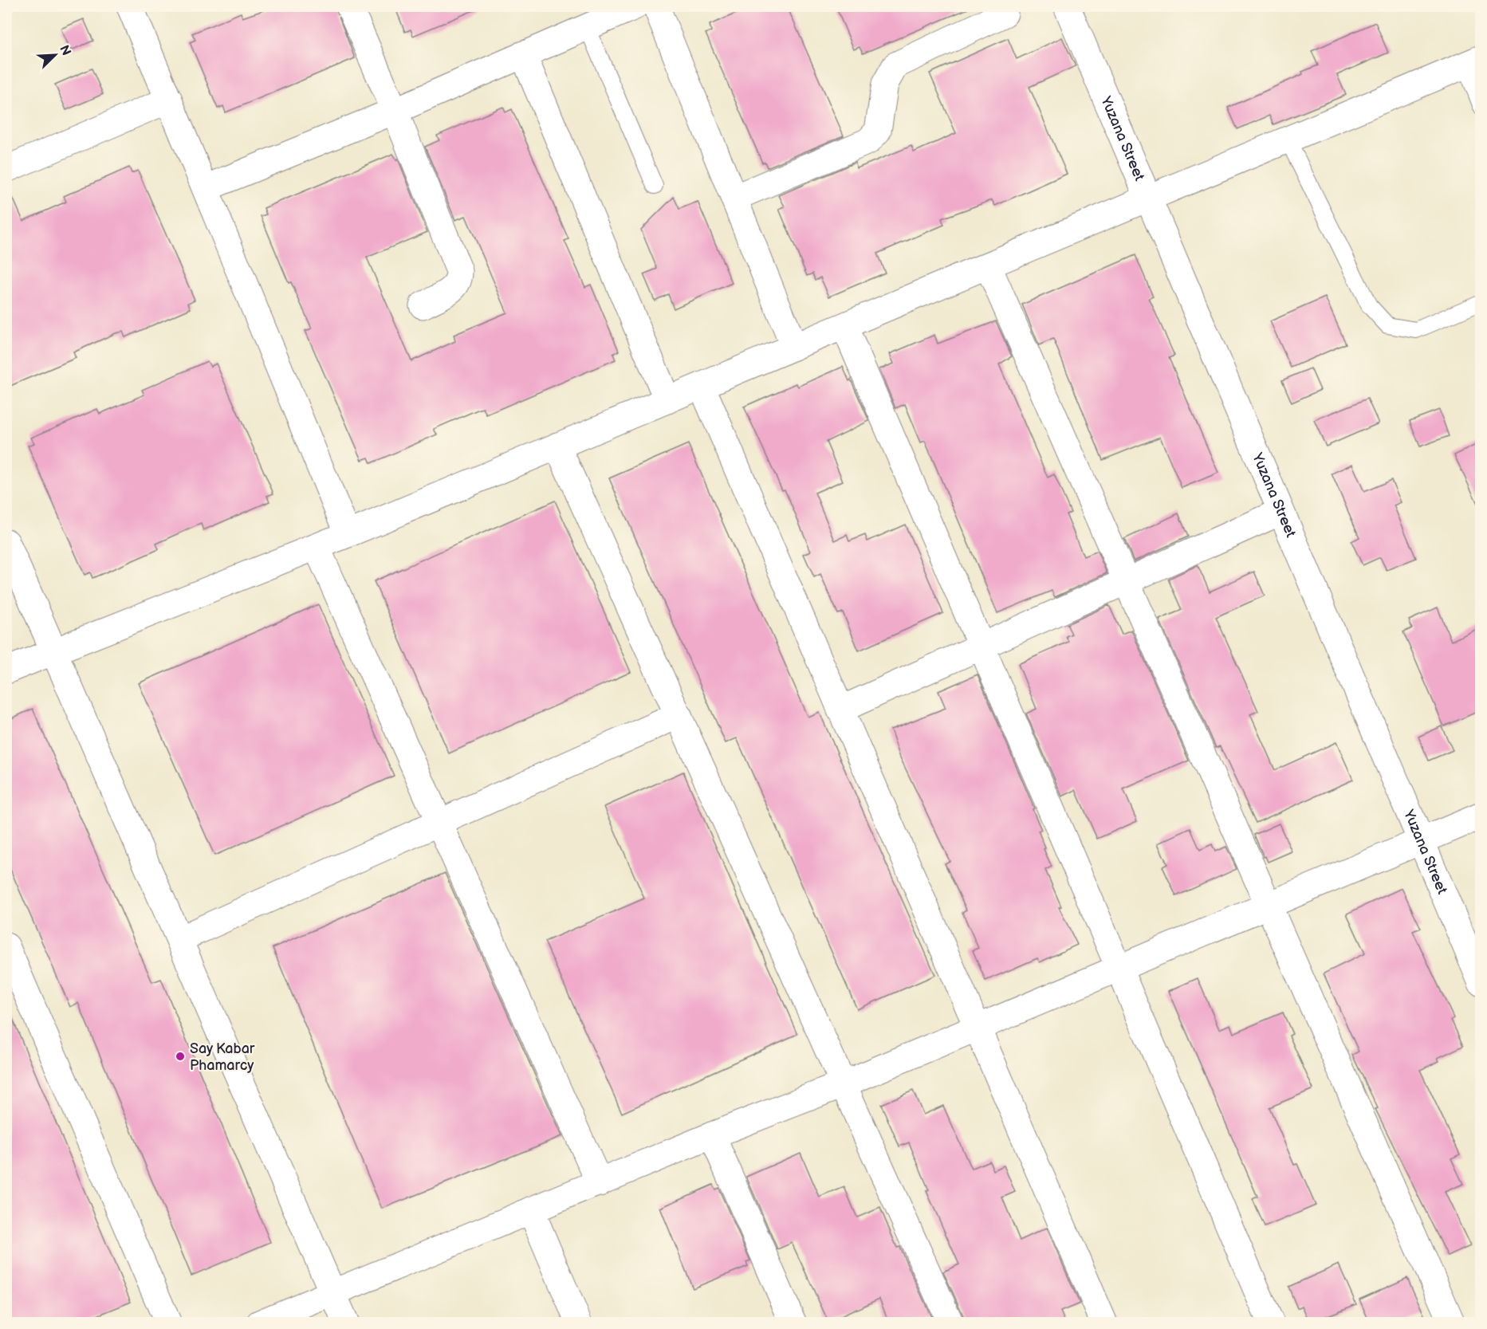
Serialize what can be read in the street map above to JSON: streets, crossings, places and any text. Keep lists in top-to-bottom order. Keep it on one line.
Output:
{"streets":{"street":["Yuzana Street"]},"places":["Say Kabar Phamarcy"],"north":"top right"}
